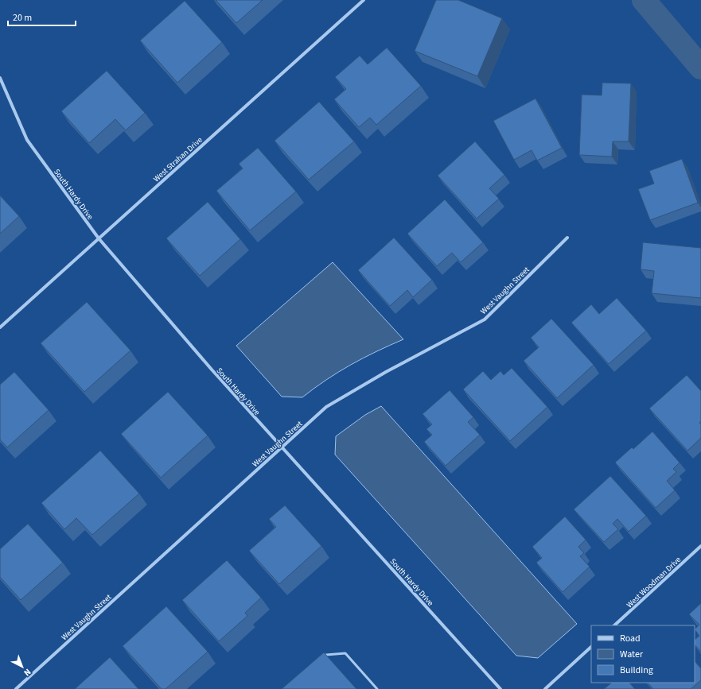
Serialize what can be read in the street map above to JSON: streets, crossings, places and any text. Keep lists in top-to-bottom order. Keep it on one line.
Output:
{"streets":{"street":["West Strahan Drive","South Hardy Drive","West Vaughn Street","West Woodman Drive"]},"crossings":[["West Strahan Drive","South Hardy Drive"],["South Hardy Drive","West Vaughn Street"]],"legend":["Road","Water","Building"],"scale_bar":"20 m","north":"bottom right"}
